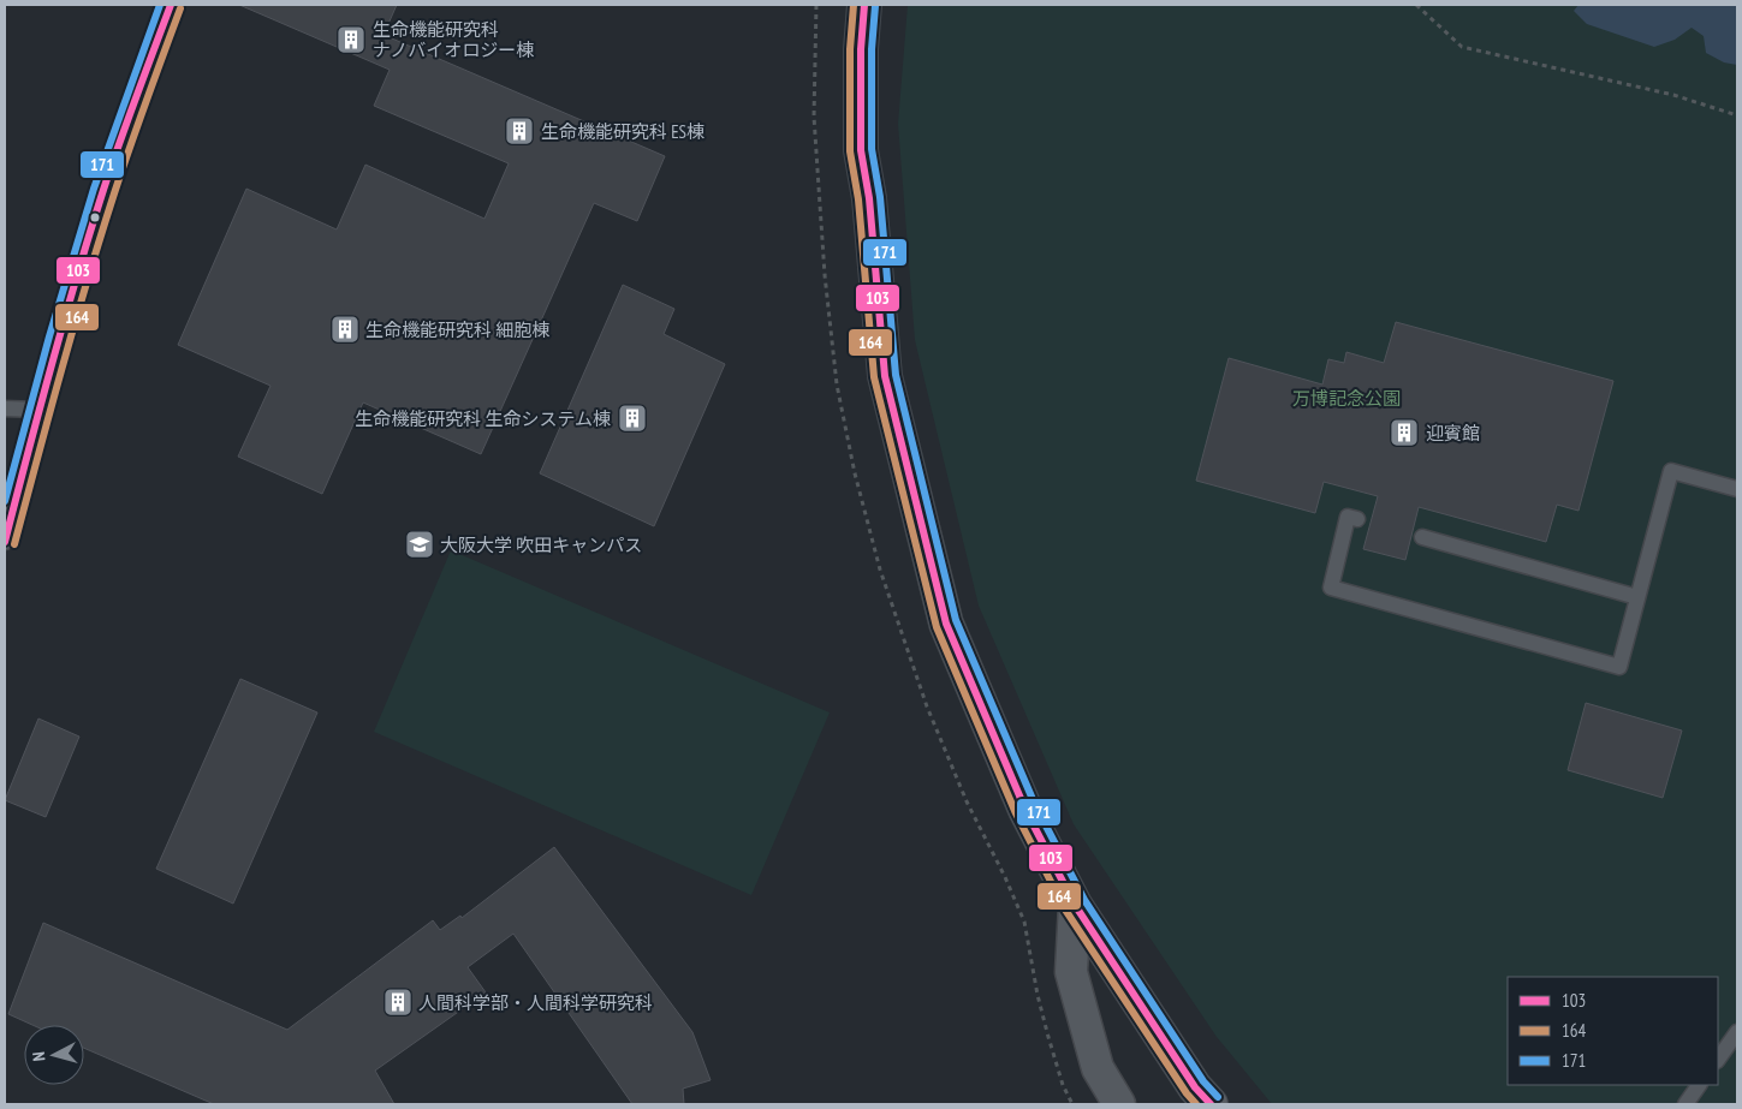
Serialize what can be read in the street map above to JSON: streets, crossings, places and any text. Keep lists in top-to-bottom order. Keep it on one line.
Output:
{"parks":["万博記念公園"],"places":{"building":["生命機能研究科 ナノバイオロジー棟","生命機能研究科 ES棟","生命機能研究科 細胞棟","生命機能研究科 生命システム棟","迎賓館","人間科学部・人間科学研究科"],"school or university":["大阪大学 吹田キャンパス"]},"lines":["transit line 103","transit line 164","transit line 171"],"legend":["103","164","171"],"north":"left"}
